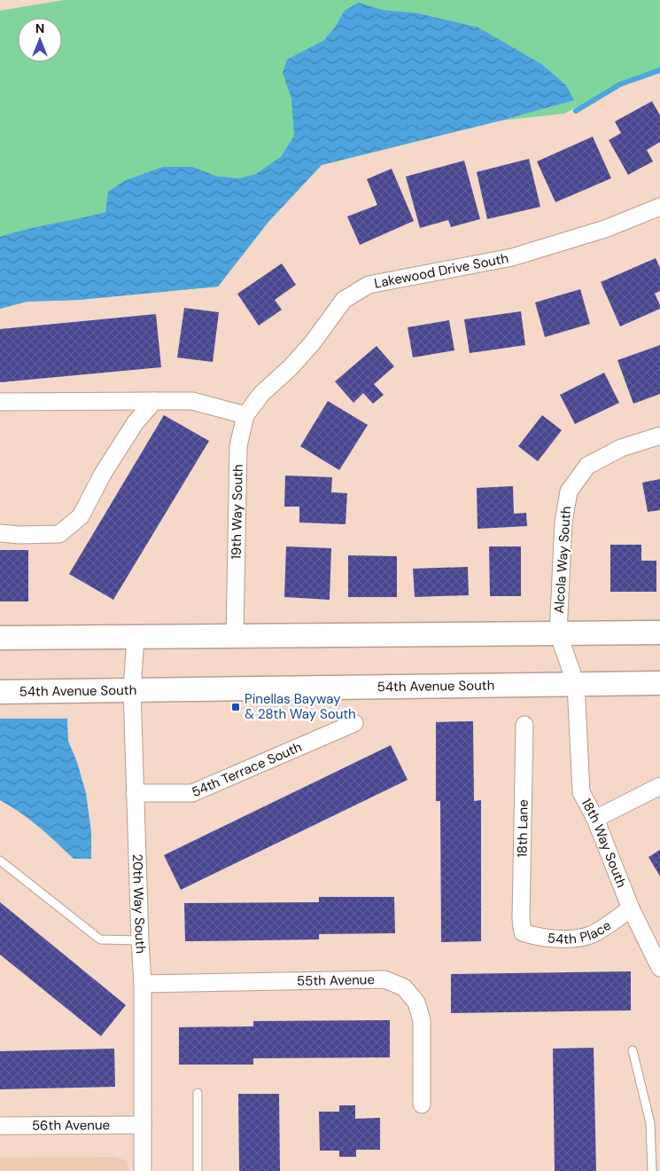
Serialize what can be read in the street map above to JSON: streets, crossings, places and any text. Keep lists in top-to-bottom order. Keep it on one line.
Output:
{"streets":{"main road":["54th Avenue South"],"street":["Lakewood Drive South","19th Way South","Alcola Way South","54th Terrace South","18th Lane","18th Way South","20th Way South","54th Place","55th Avenue","56th Avenue"]},"crossings":[["Lakewood Drive South","19th Way South"],["Alcola Way South","18th Way South"],["54th Avenue South","18th Way South"],["54th Avenue South","20th Way South"],["54th Terrace South","20th Way South"],["18th Lane","54th Place"],["18th Way South","54th Place"],["20th Way South","55th Avenue"],["20th Way South","56th Avenue"]],"places":{"transit":["Pinellas Bayway & 28th Way South"]},"north":"top"}
